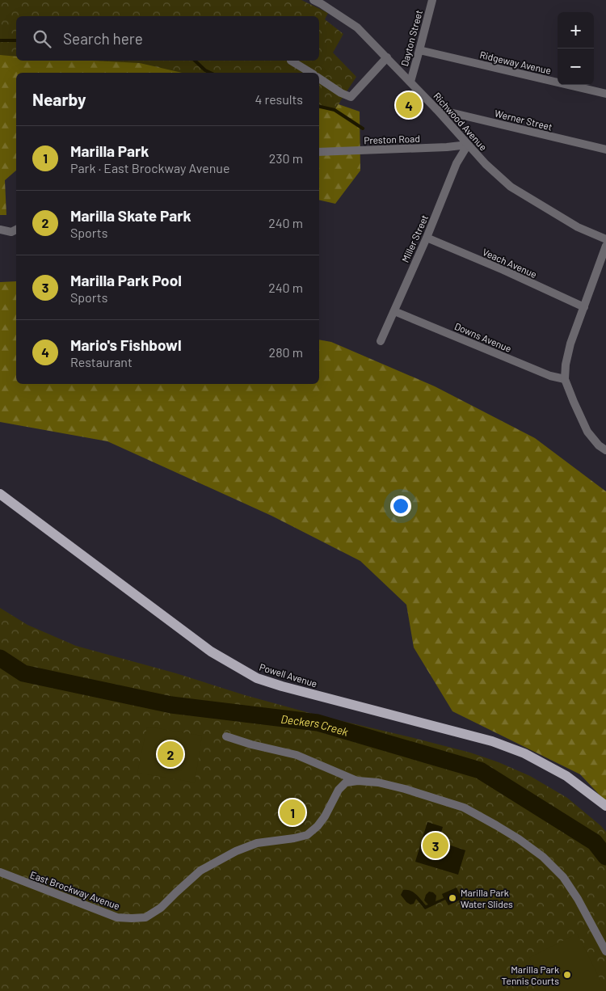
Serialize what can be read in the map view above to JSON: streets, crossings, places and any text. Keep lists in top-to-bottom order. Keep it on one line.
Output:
{"streets":{"main road":["Powell Avenue"],"street":["Dayton Street","Ridgeway Avenue","Werner Street","Richwood Avenue","Preston Road","Miller Street","Veach Avenue","Downs Avenue","East Brockway Avenue"]},"crossings":[["Dayton Street","Ridgeway Avenue"],["Dayton Street","Richwood Avenue"],["Werner Street","Richwood Avenue"],["Richwood Avenue","Preston Road"],["Richwood Avenue","Miller Street"],["Preston Road","Miller Street"],["Miller Street","Veach Avenue"],["Miller Street","Downs Avenue"]],"water":["Deckers Creek"],"places":["Marilla Park Water Slides","Marilla Park Tennis Courts"],"page":{"map_buttons":["+","−"],"search":"Search here","heading":["Nearby","4 results"],"pins":["4","2","1","3"],"list":[{"mark":"1","name":"Marilla Park","note":"Park · East Brockway Avenue","value":"230 m"},{"mark":"2","name":"Marilla Skate Park","note":"Sports","value":"240 m"},{"mark":"3","name":"Marilla Park Pool","note":"Sports","value":"240 m"},{"mark":"4","name":"Mario's Fishbowl","note":"Restaurant","value":"280 m"}]}}
